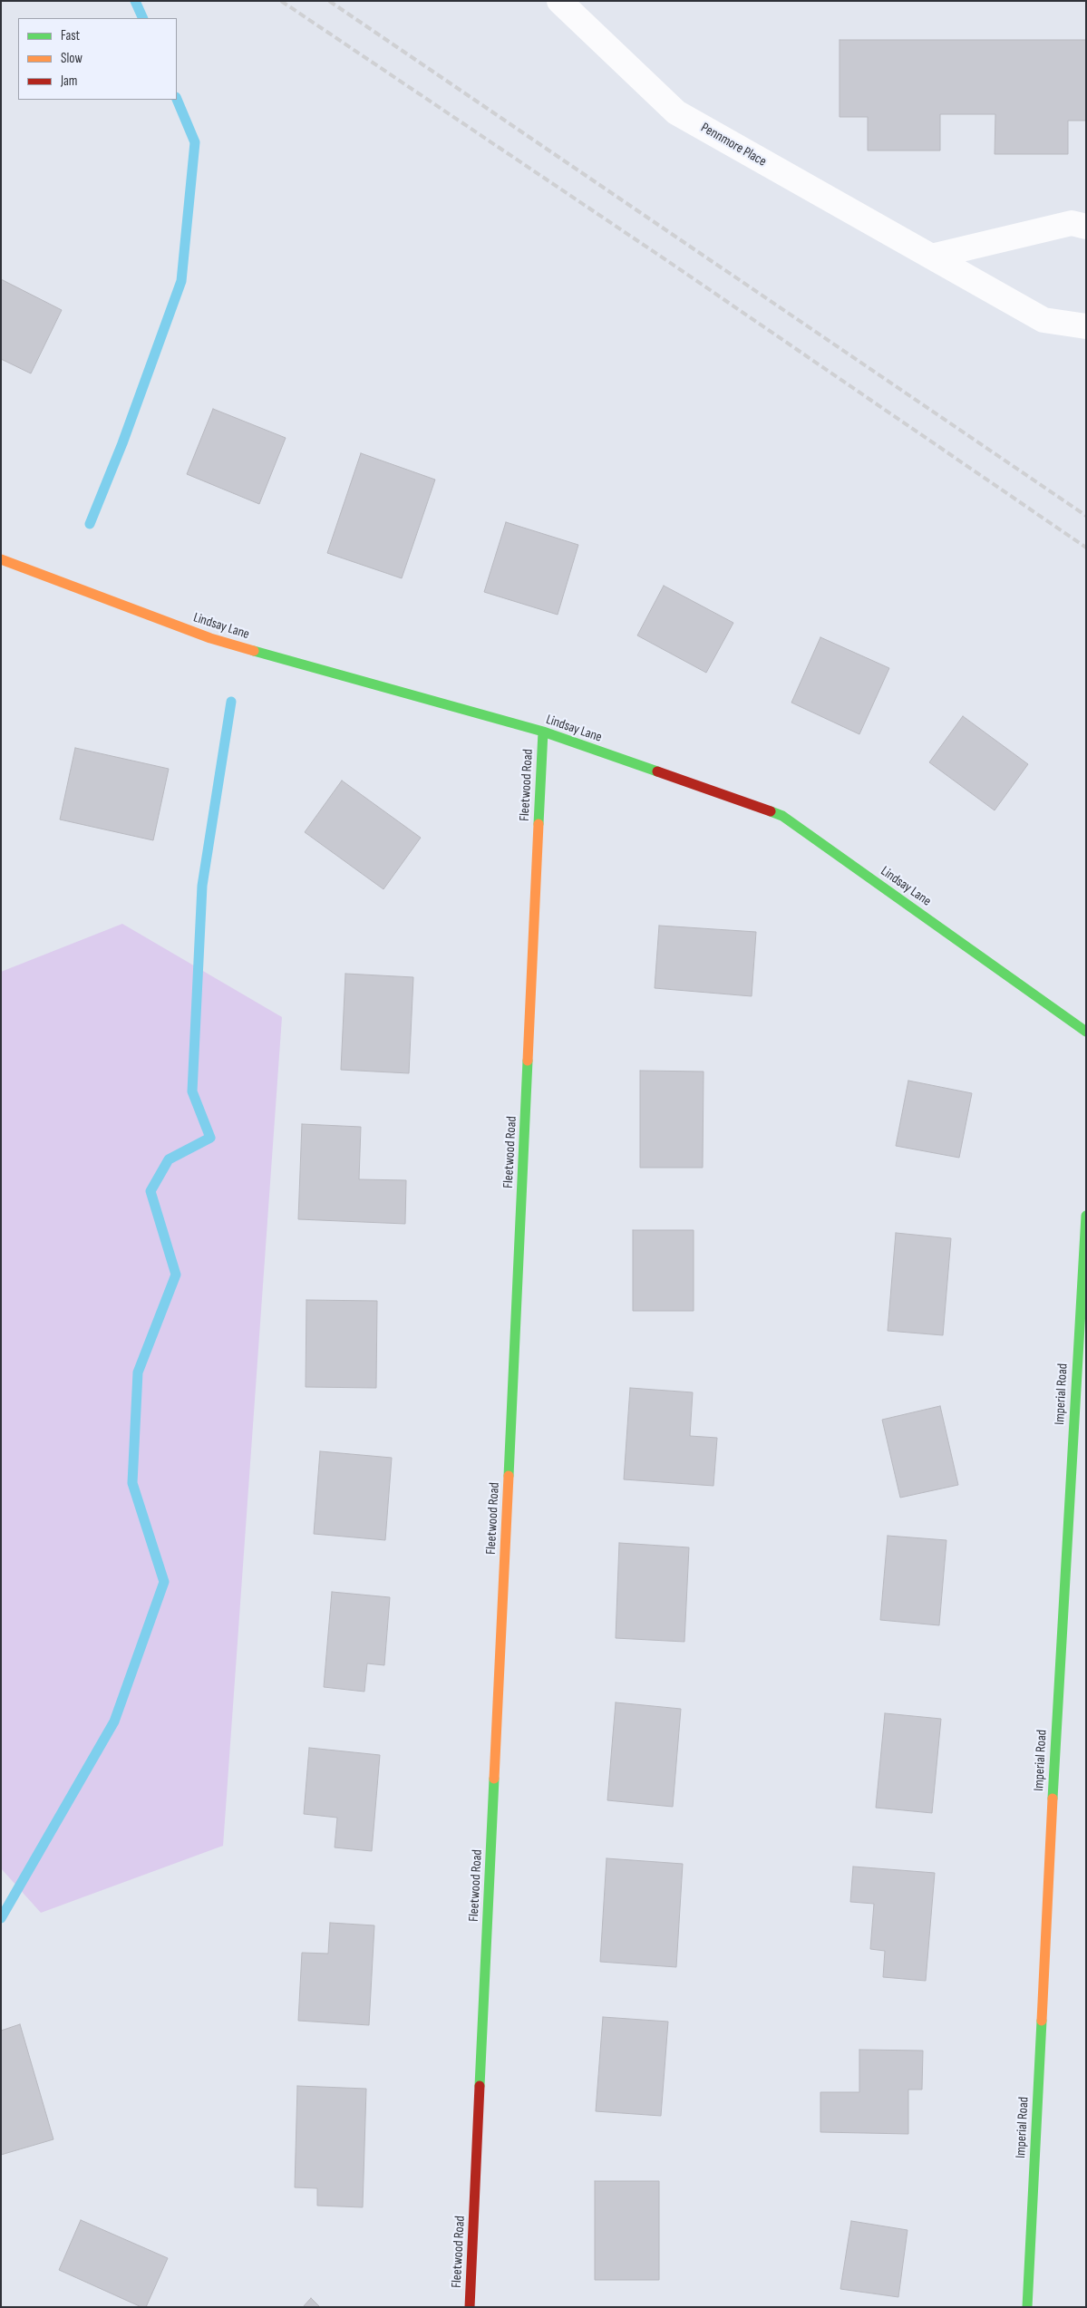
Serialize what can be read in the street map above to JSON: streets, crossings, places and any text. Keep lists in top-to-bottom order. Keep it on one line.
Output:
{"streets":{"street":["Pennmore Place","Lindsay Lane","Fleetwood Road","Imperial Road"]},"crossings":[["Lindsay Lane","Fleetwood Road"]],"legend":["Fast","Slow","Jam"]}
